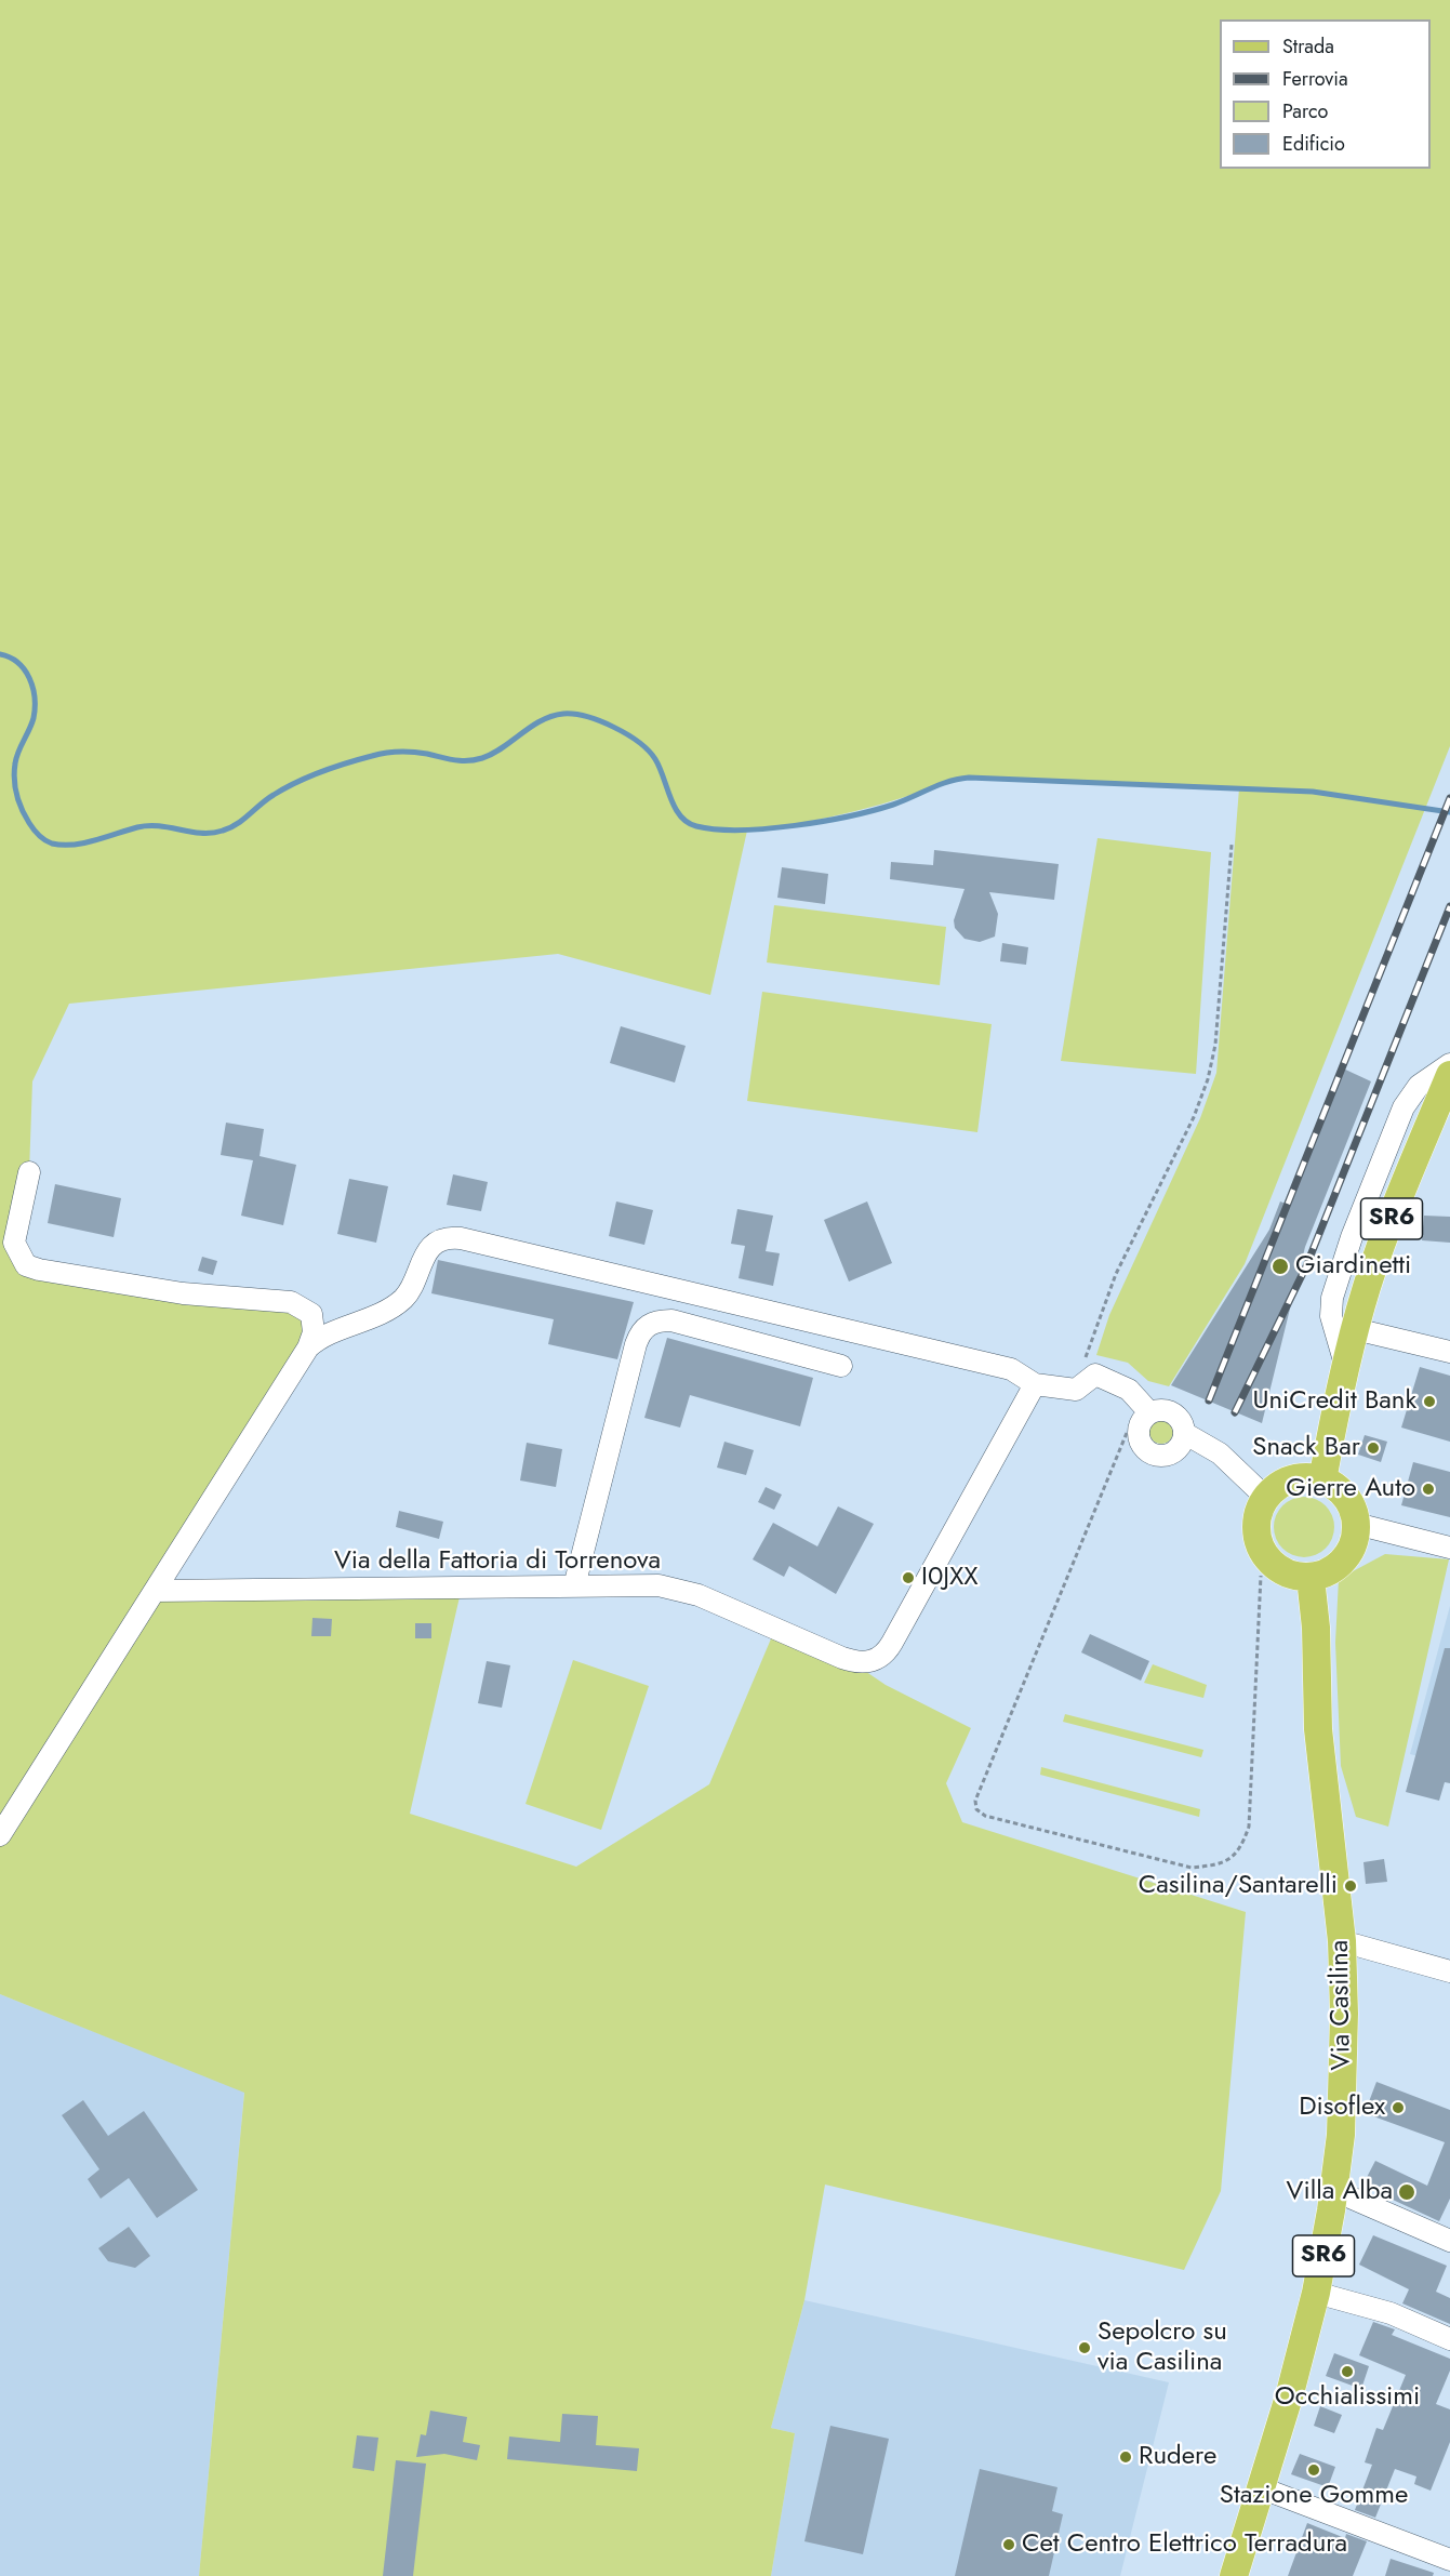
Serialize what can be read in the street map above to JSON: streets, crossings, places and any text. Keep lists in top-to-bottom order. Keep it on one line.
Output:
{"streets":{"main road":["SR6","Via Casilina"],"street":["Via della Fattoria di Torrenova"]},"crossings":[["SR6","Via Casilina"]],"places":["Giardinetti","UniCredit Bank","Snack Bar","Gierre Auto","I0JXX","Casilina/Santarelli","Disoflex","Villa Alba","Sepolcro su via Casilina","Occhialissimi","Rudere","Stazione Gomme","Cet Centro Elettrico Terradura"],"legend":["Strada","Ferrovia","Parco","Edificio"]}
